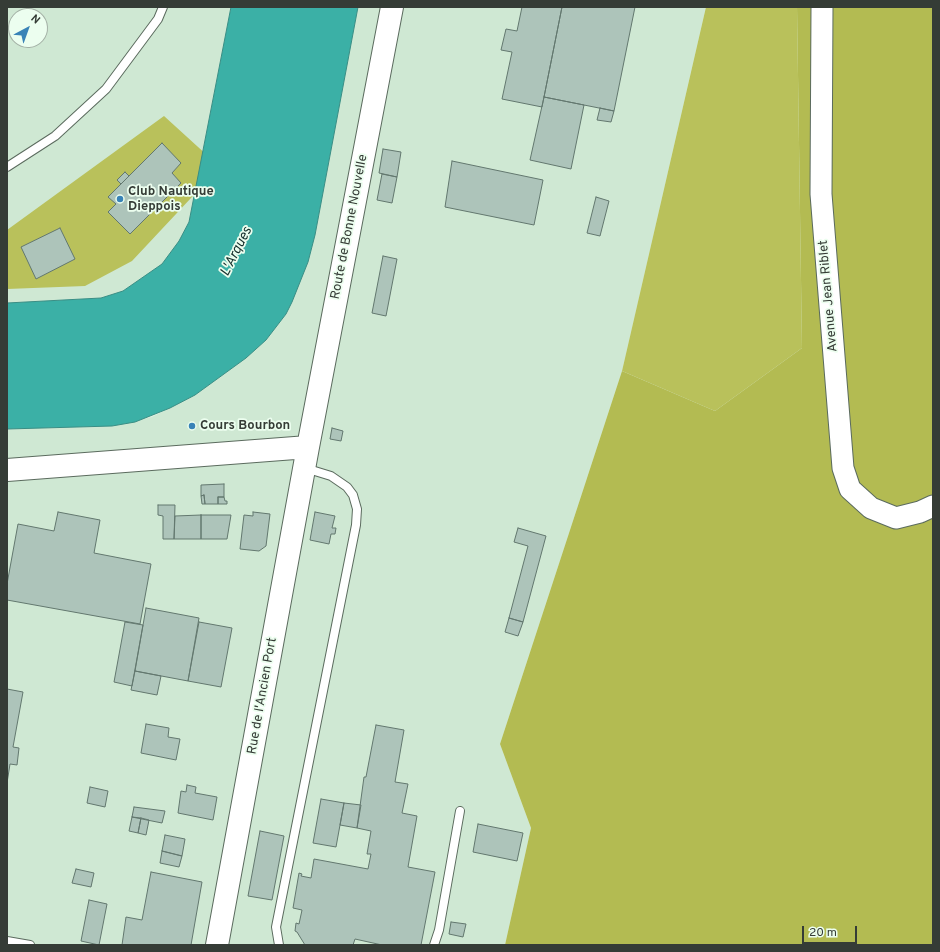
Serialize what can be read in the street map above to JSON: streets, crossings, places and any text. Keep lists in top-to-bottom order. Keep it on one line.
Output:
{"streets":{"main road":["Route de Bonne Nouvelle","Rue de l'Ancien Port"],"street":["Avenue Jean Riblet"]},"crossings":[["Route de Bonne Nouvelle","Rue de l'Ancien Port"]],"water":["L'Arques"],"places":["Club Nautique Dieppois","Cours Bourbon"],"scale_bar":"20 m","north":"top right"}
